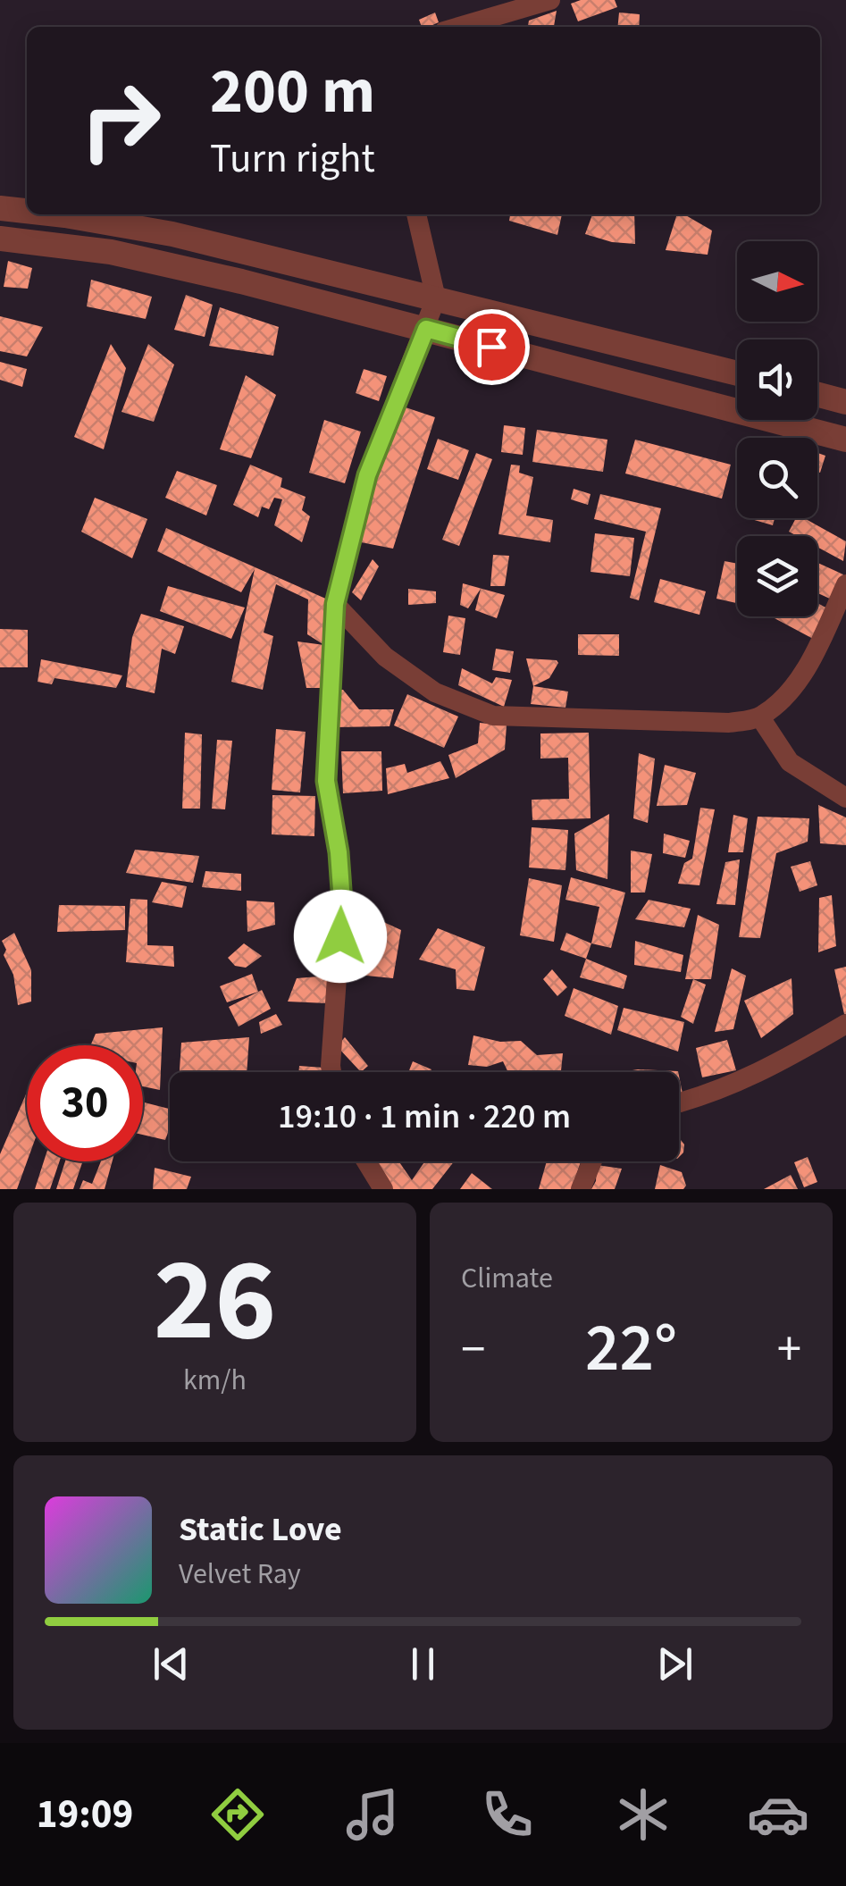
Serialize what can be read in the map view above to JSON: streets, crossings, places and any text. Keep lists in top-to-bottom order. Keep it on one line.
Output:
{"north":"right","page":{"turn":["200 m","Turn right"],"limit":"30","trip":"19:10 · 1 min · 220 m","tile":[["26","km/h"],"Climate"],"heat":["−","22°","+"],"song":["Static Love","Velvet Ray"],"tabs":"19:09"}}
